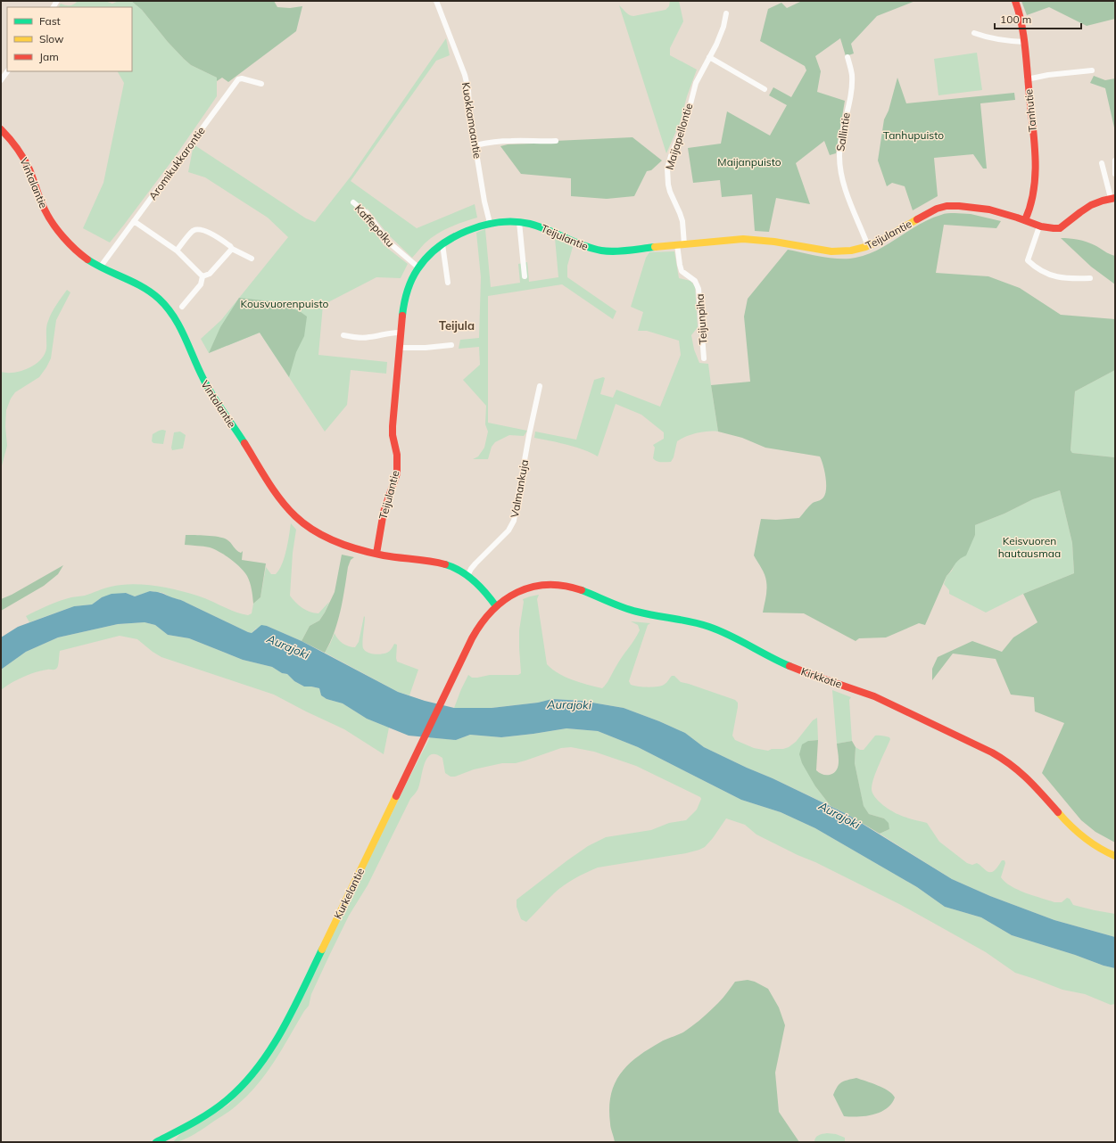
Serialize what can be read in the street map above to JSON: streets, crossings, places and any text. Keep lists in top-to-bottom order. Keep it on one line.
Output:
{"streets":{"street":["Tanhutie","Kuokkamaantie","Sallintie","Maijapellontie","Aromikukkarontie","Vintalantie","Kaffepolku","Teijulantie","Teijunpiha","Valmankuja","Kirkkotie","Kurkelantie"]},"crossings":[["Tanhutie","Teijulantie"],["Kuokkamaantie","Teijulantie"],["Sallintie","Teijulantie"],["Maijapellontie","Teijulantie"],["Maijapellontie","Teijunpiha"],["Aromikukkarontie","Vintalantie"],["Vintalantie","Teijulantie"],["Vintalantie","Valmankuja"],["Vintalantie","Kirkkotie"],["Vintalantie","Kurkelantie"],["Kaffepolku","Teijulantie"],["Teijulantie","Teijunpiha"],["Kirkkotie","Kurkelantie"]],"districts":["Teijula"],"water":["Aurajoki"],"parks":["Tanhupuisto","Maijanpuisto","Kousvuorenpuisto","Keisvuoren hautausmaa"],"legend":["Fast","Slow","Jam"],"scale_bar":"100 m"}
